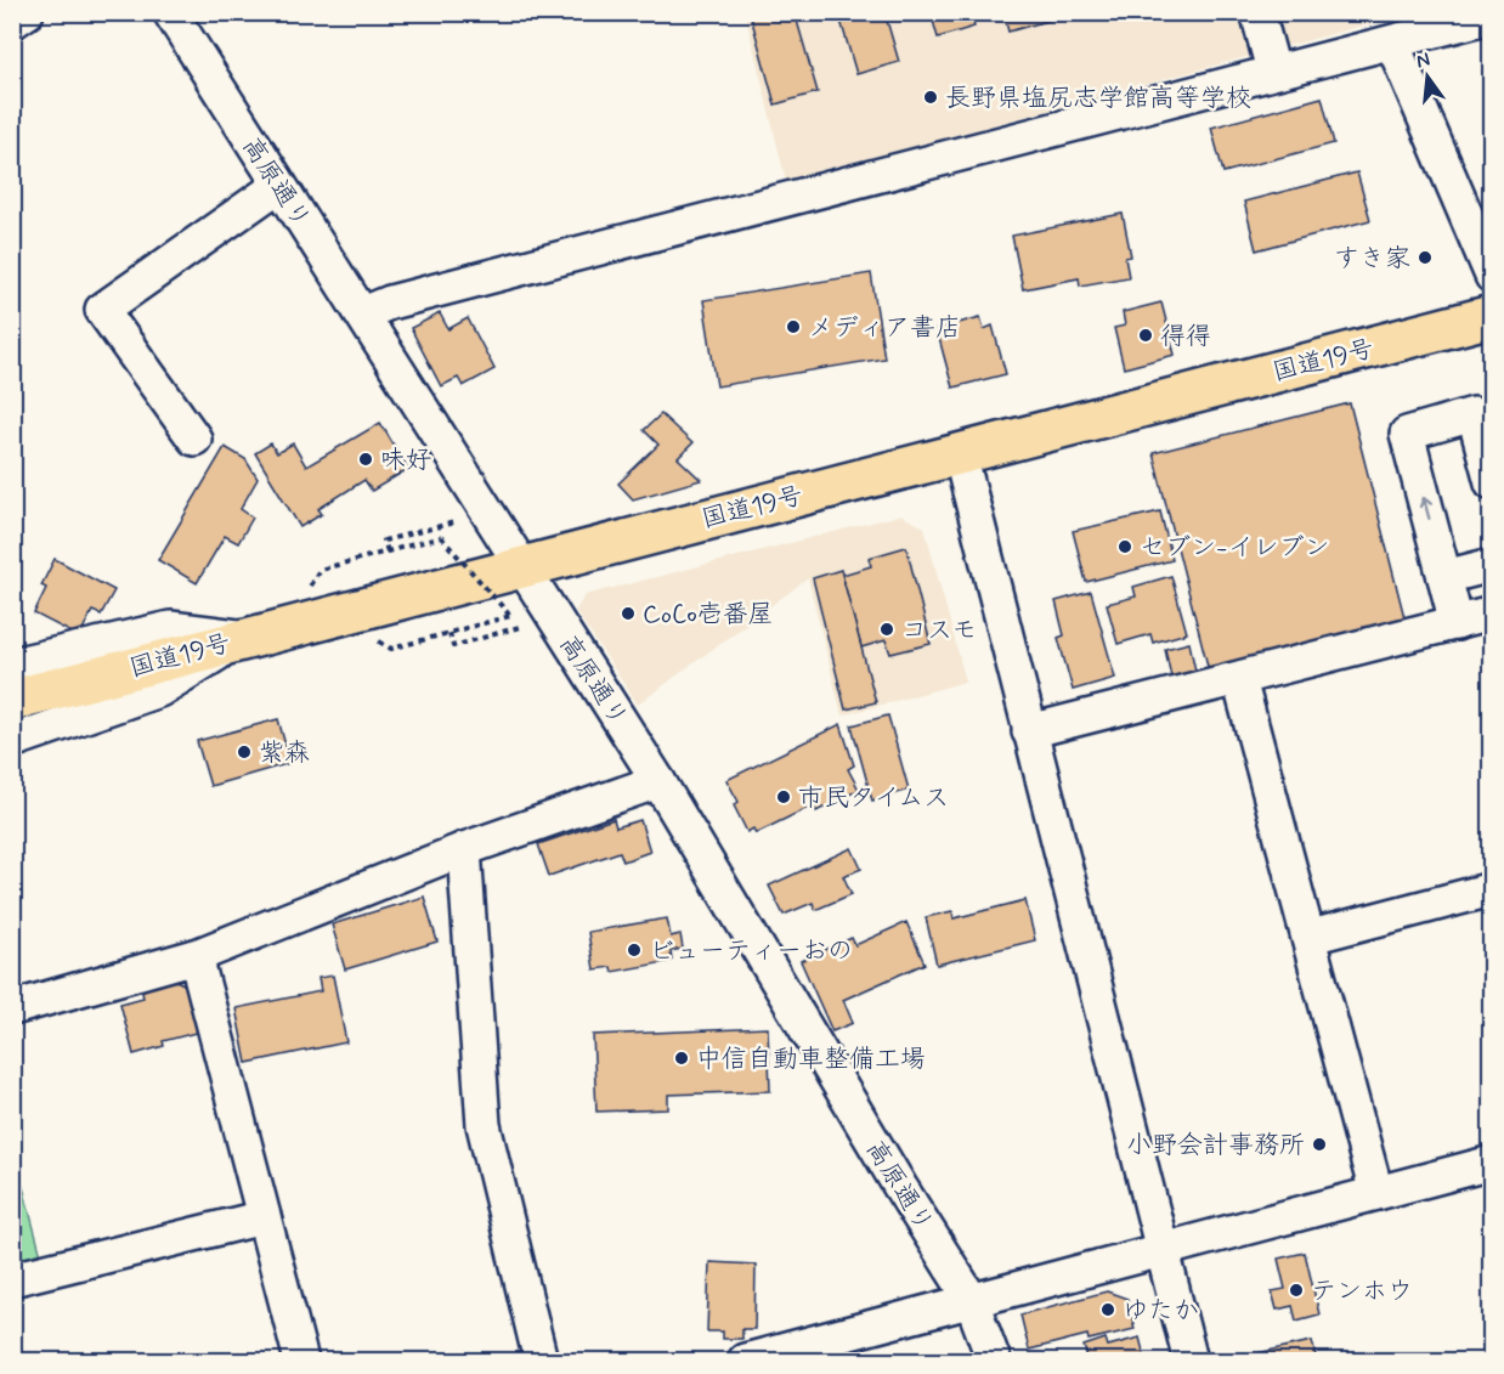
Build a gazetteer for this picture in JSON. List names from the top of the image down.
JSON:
{
  "streets": {
    "highway": ["国道19号"],
    "street": ["高原通り"]
  },
  "crossings": [
    ["高原通り", "国道19号"]
  ],
  "places": [
    "長野県塩尻志学館高等学校",
    "すき家",
    "メディア書店",
    "得得",
    "味好",
    "セブン-イレブン",
    "CoCo壱番屋",
    "コスモ",
    "紫森",
    "市民タイムス",
    "ビューティーおの",
    "中信自動車整備工場",
    "小野会計事務所",
    "テンホウ",
    "ゆたか"
  ],
  "north": "top"
}
